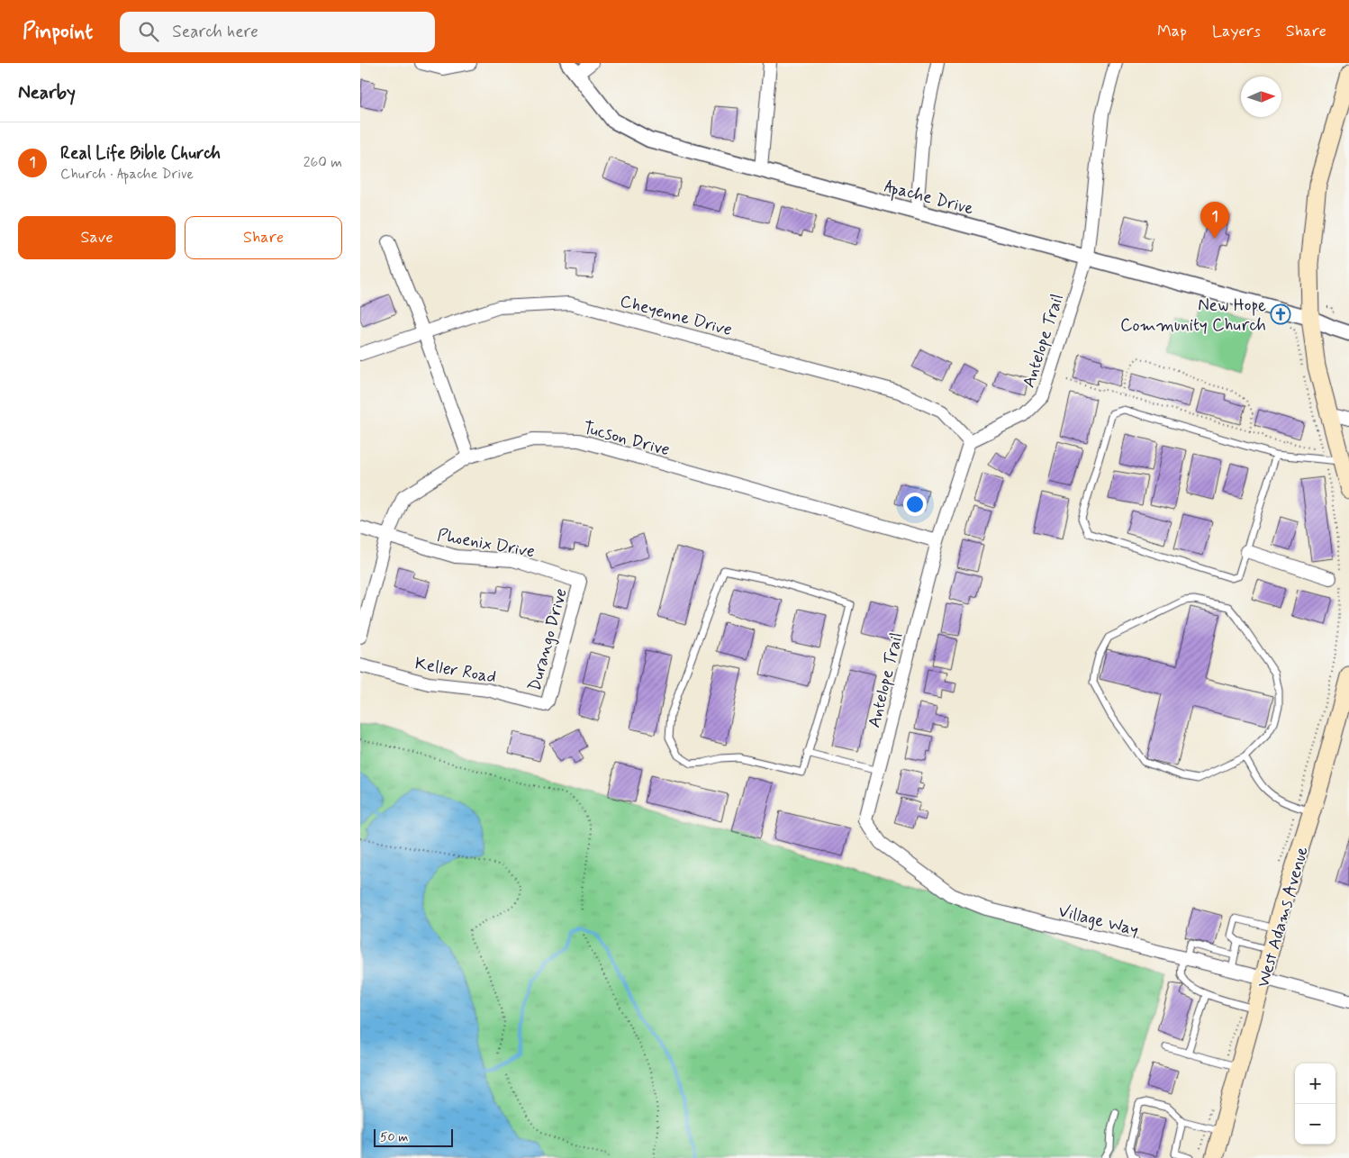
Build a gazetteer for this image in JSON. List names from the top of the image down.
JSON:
{
  "streets": {
    "main road": ["West Adams Avenue"],
    "street": [
      "Apache Drive",
      "Cheyenne Drive",
      "Antelope Trail",
      "Tucson Drive",
      "Phoenix Drive",
      "Durango Drive",
      "Keller Road",
      "Village Way"
    ]
  },
  "crossings": [
    ["Apache Drive", "Antelope Trail"],
    ["Cheyenne Drive", "Antelope Trail"],
    ["Antelope Trail", "Tucson Drive"],
    ["Antelope Trail", "Village Way"],
    ["Tucson Drive", "Phoenix Drive"],
    ["Phoenix Drive", "Durango Drive"],
    ["Durango Drive", "Keller Road"],
    ["West Adams Avenue", "Village Way"]
  ],
  "places": {
    "church": ["New Hope Community Church"]
  },
  "scale_bar": "50 m",
  "north": "right",
  "page": {
    "header": "Pinpoint",
    "search": "Search here",
    "nav": ["Map", "Layers", "Share"],
    "heading": "Nearby",
    "list": [
      {
        "mark": "1",
        "name": "Real Life Bible Church",
        "note": "Church · Apache Drive",
        "value": "260 m"
      }
    ],
    "pins": "1",
    "buttons": ["Save", "Share"],
    "map_buttons": ["+", "−"],
    "scale": "50 m"
  }
}
